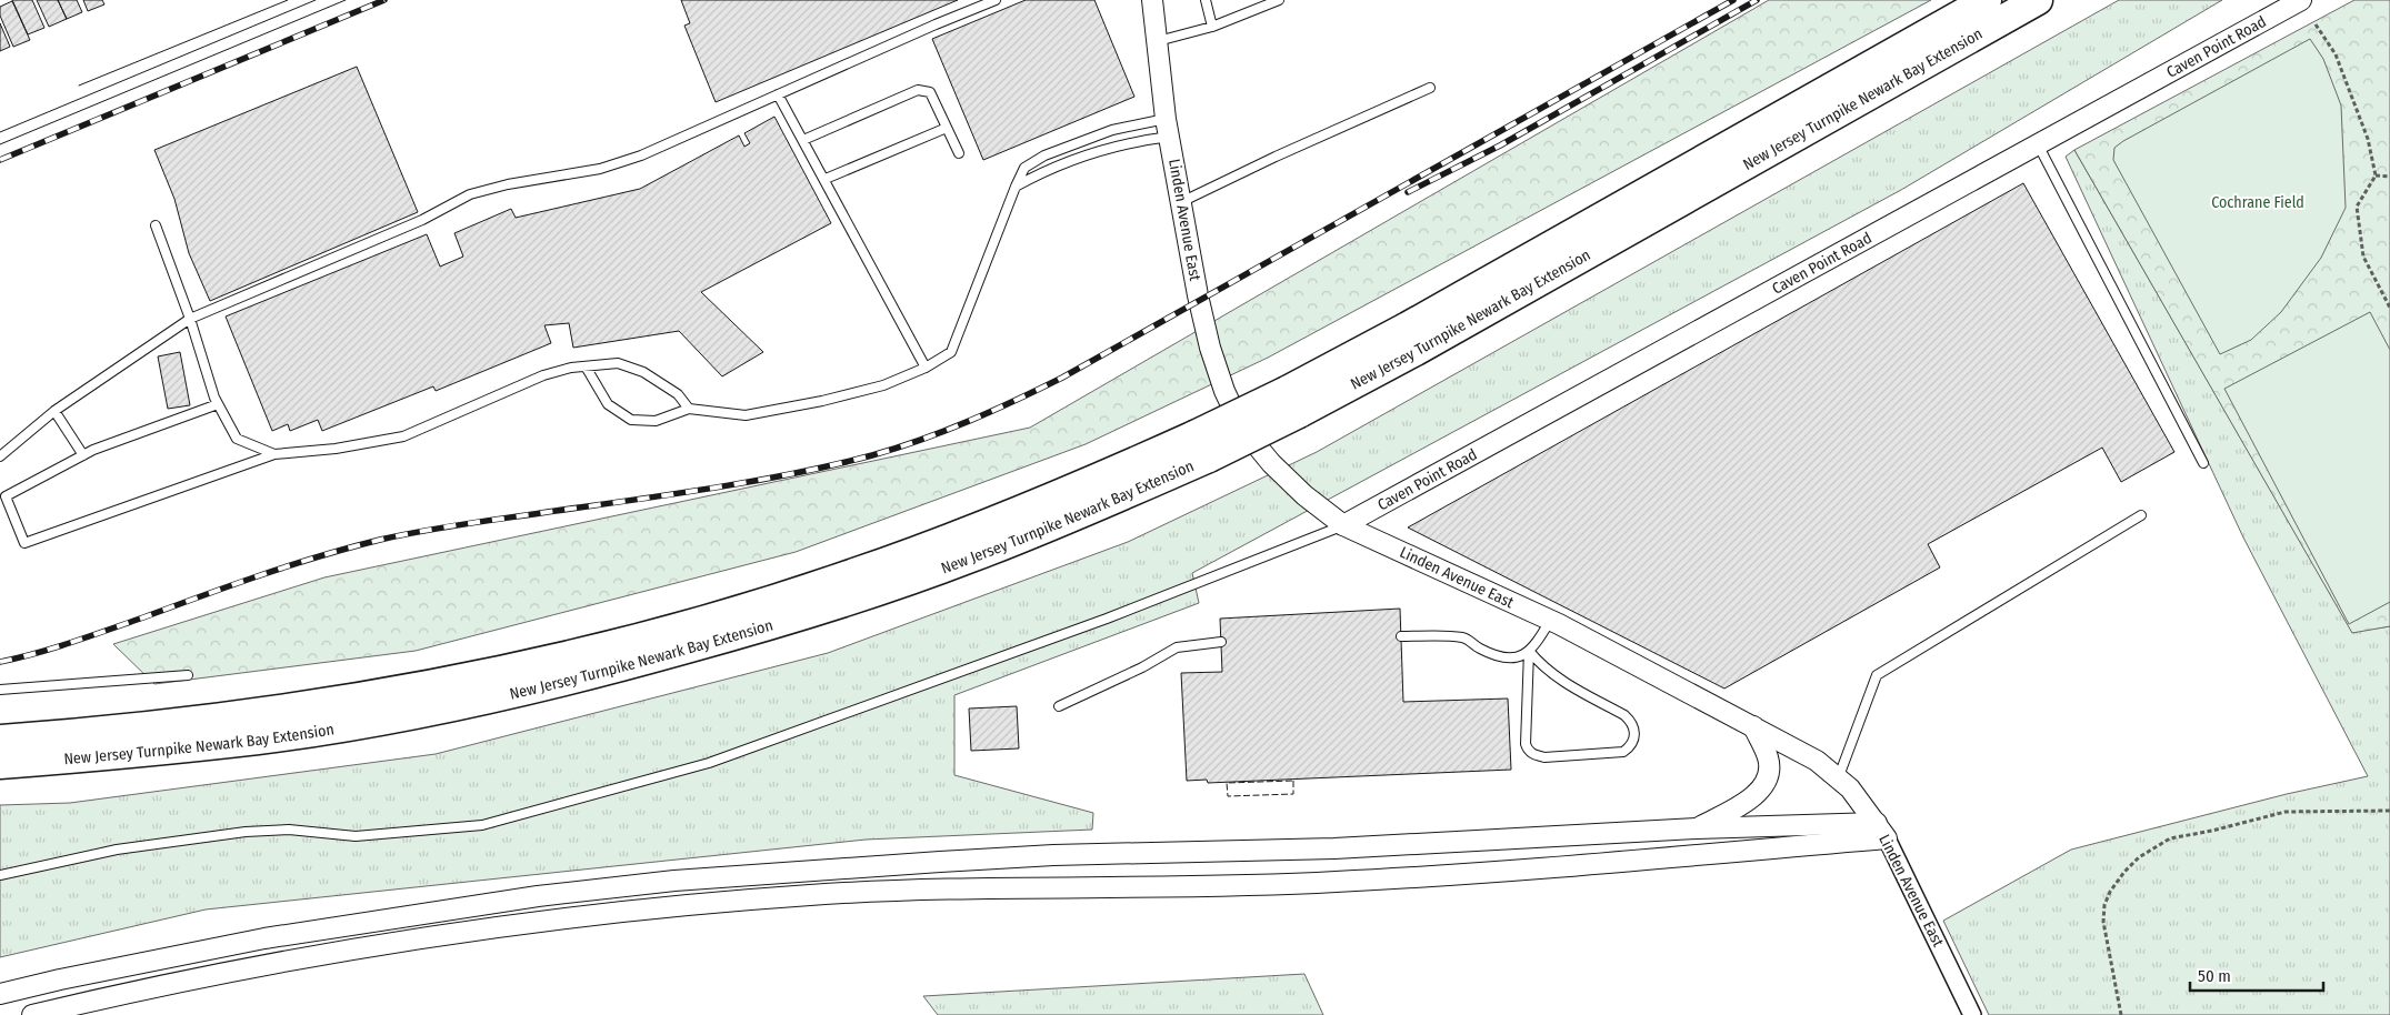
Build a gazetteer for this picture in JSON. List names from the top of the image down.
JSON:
{
  "streets": {
    "highway": ["New Jersey Turnpike Newark Bay Extension"],
    "street": ["Caven Point Road", "Linden Avenue East"]
  },
  "crossings": [
    ["Caven Point Road", "Linden Avenue East"]
  ],
  "parks": ["Cochrane Field"],
  "scale_bar": "50 m"
}
